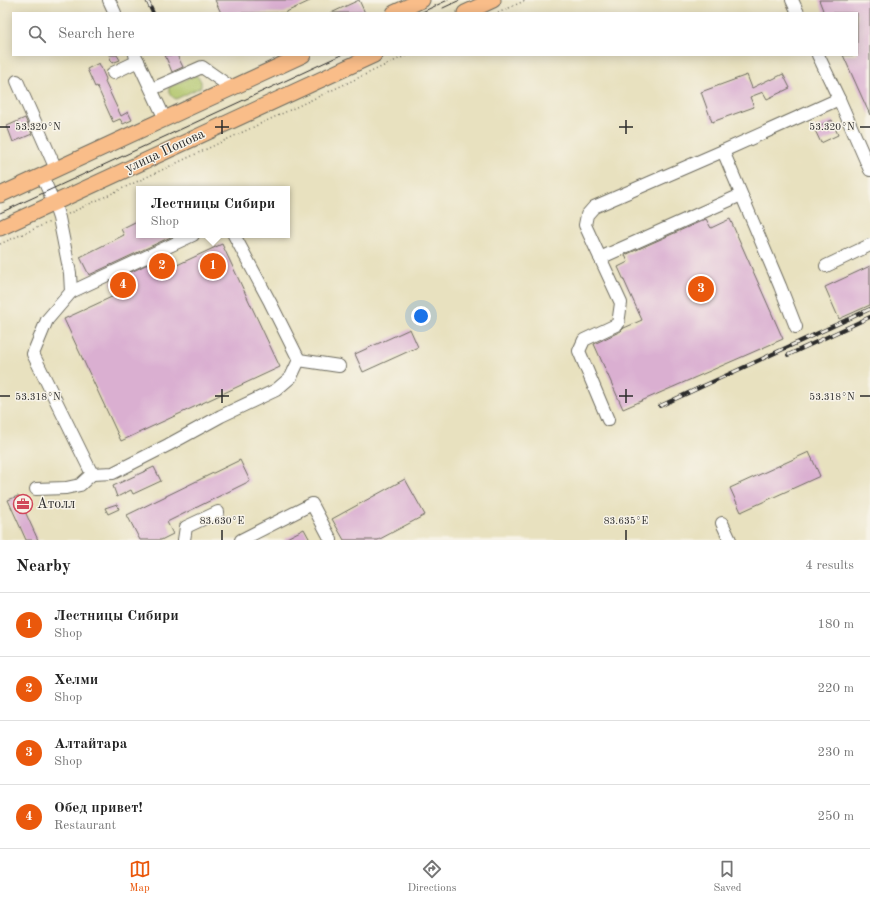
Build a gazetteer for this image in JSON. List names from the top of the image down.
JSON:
{
  "streets": {
    "main road": ["улица Попова"]
  },
  "places": {
    "office": ["Атолл"]
  },
  "page": {
    "search": "Search here",
    "popup": ["Лестницы Сибири", "Shop"],
    "pins": [
      "1",
      "2",
      "4",
      "3"
    ],
    "heading": ["Nearby", "4 results"],
    "list": [
      {
        "mark": "1",
        "name": "Лестницы Сибири",
        "note": "Shop",
        "value": "180 m"
      },
      {
        "mark": "2",
        "name": "Хелми",
        "note": "Shop",
        "value": "220 m"
      },
      {
        "mark": "3",
        "name": "Алтайтара",
        "note": "Shop",
        "value": "230 m"
      },
      {
        "mark": "4",
        "name": "Обед привет!",
        "note": "Restaurant",
        "value": "250 m"
      }
    ],
    "nav": ["Map", "Directions", "Saved"]
  },
  "coordinates": [
    "53.320°N",
    "53.318°N",
    "83.630°E",
    "83.635°E"
  ]
}
